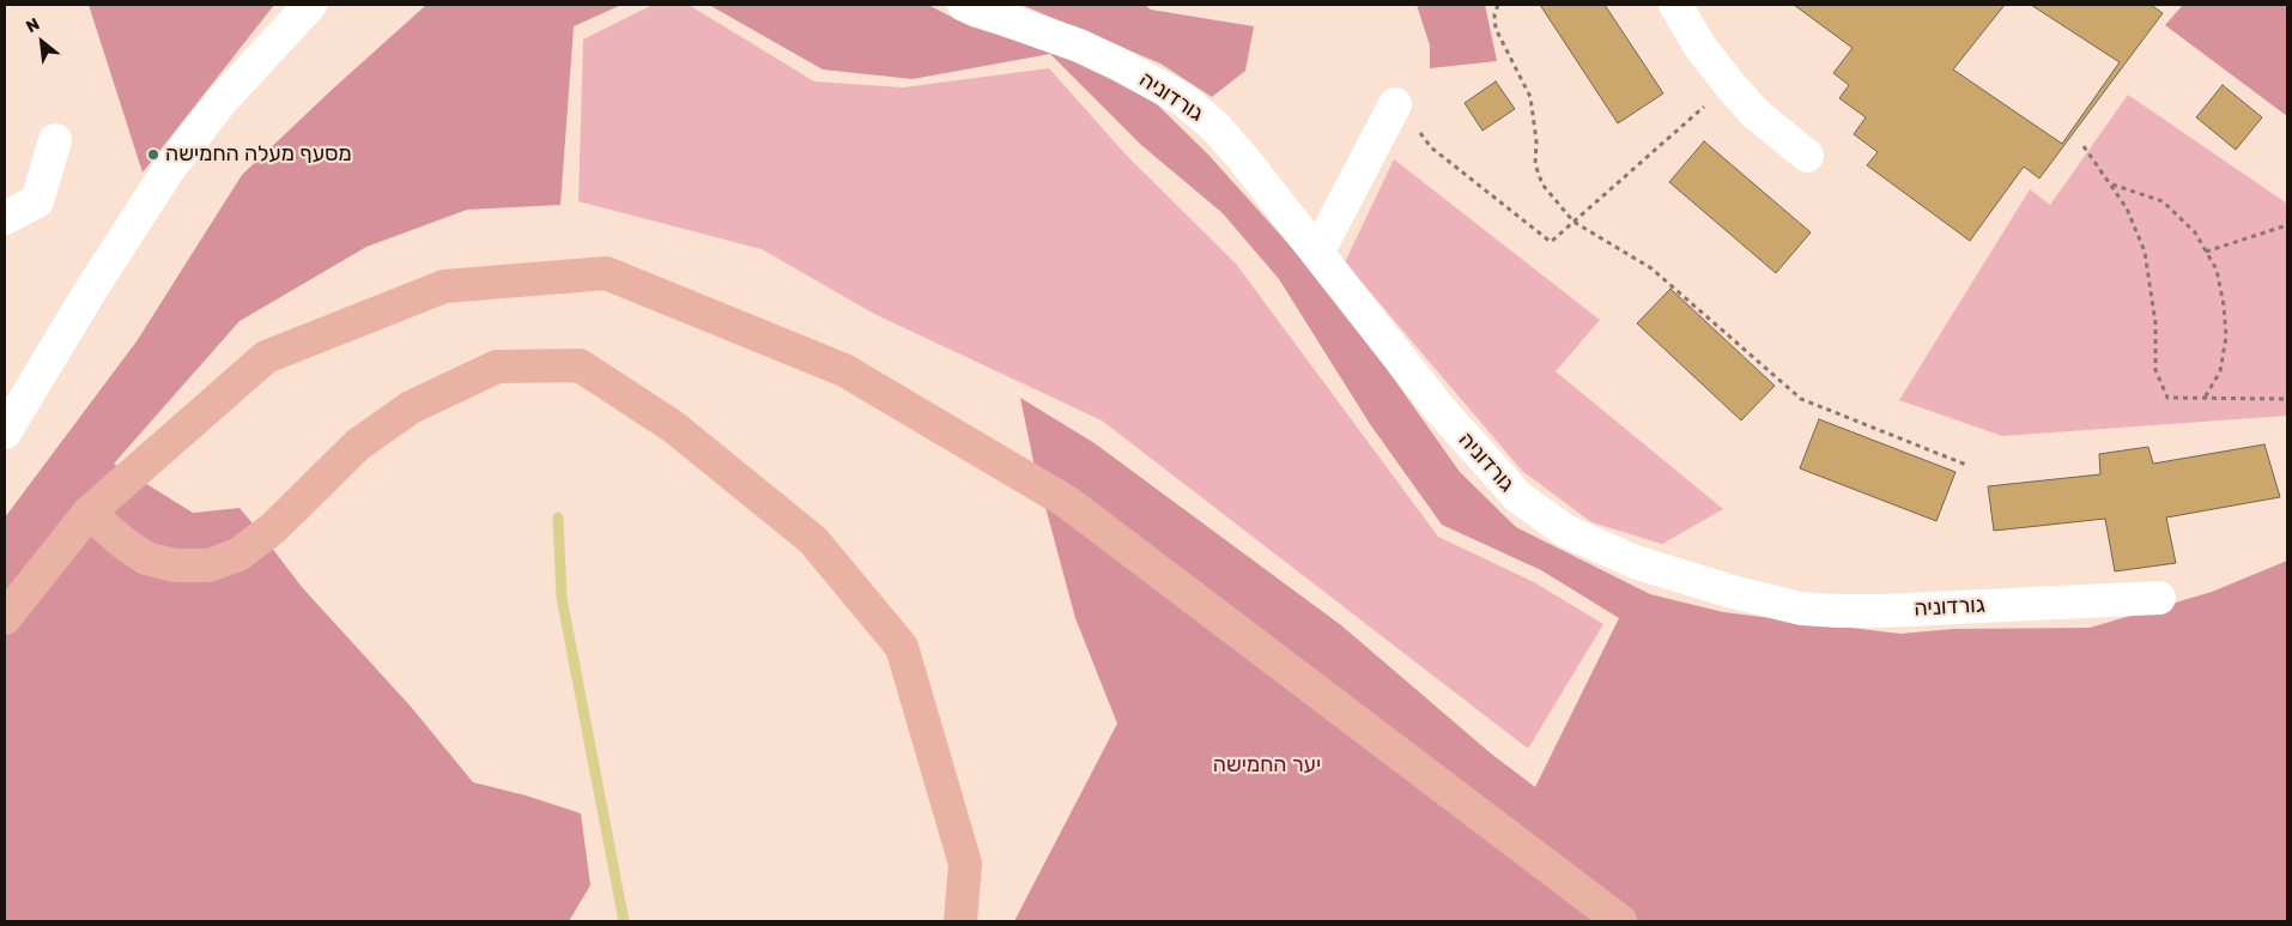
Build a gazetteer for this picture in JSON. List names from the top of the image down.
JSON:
{
  "streets": {
    "street": ["גורדוניה"]
  },
  "parks": ["יער החמישה"],
  "places": ["מסעף מעלה החמישה"],
  "north": "top left"
}
